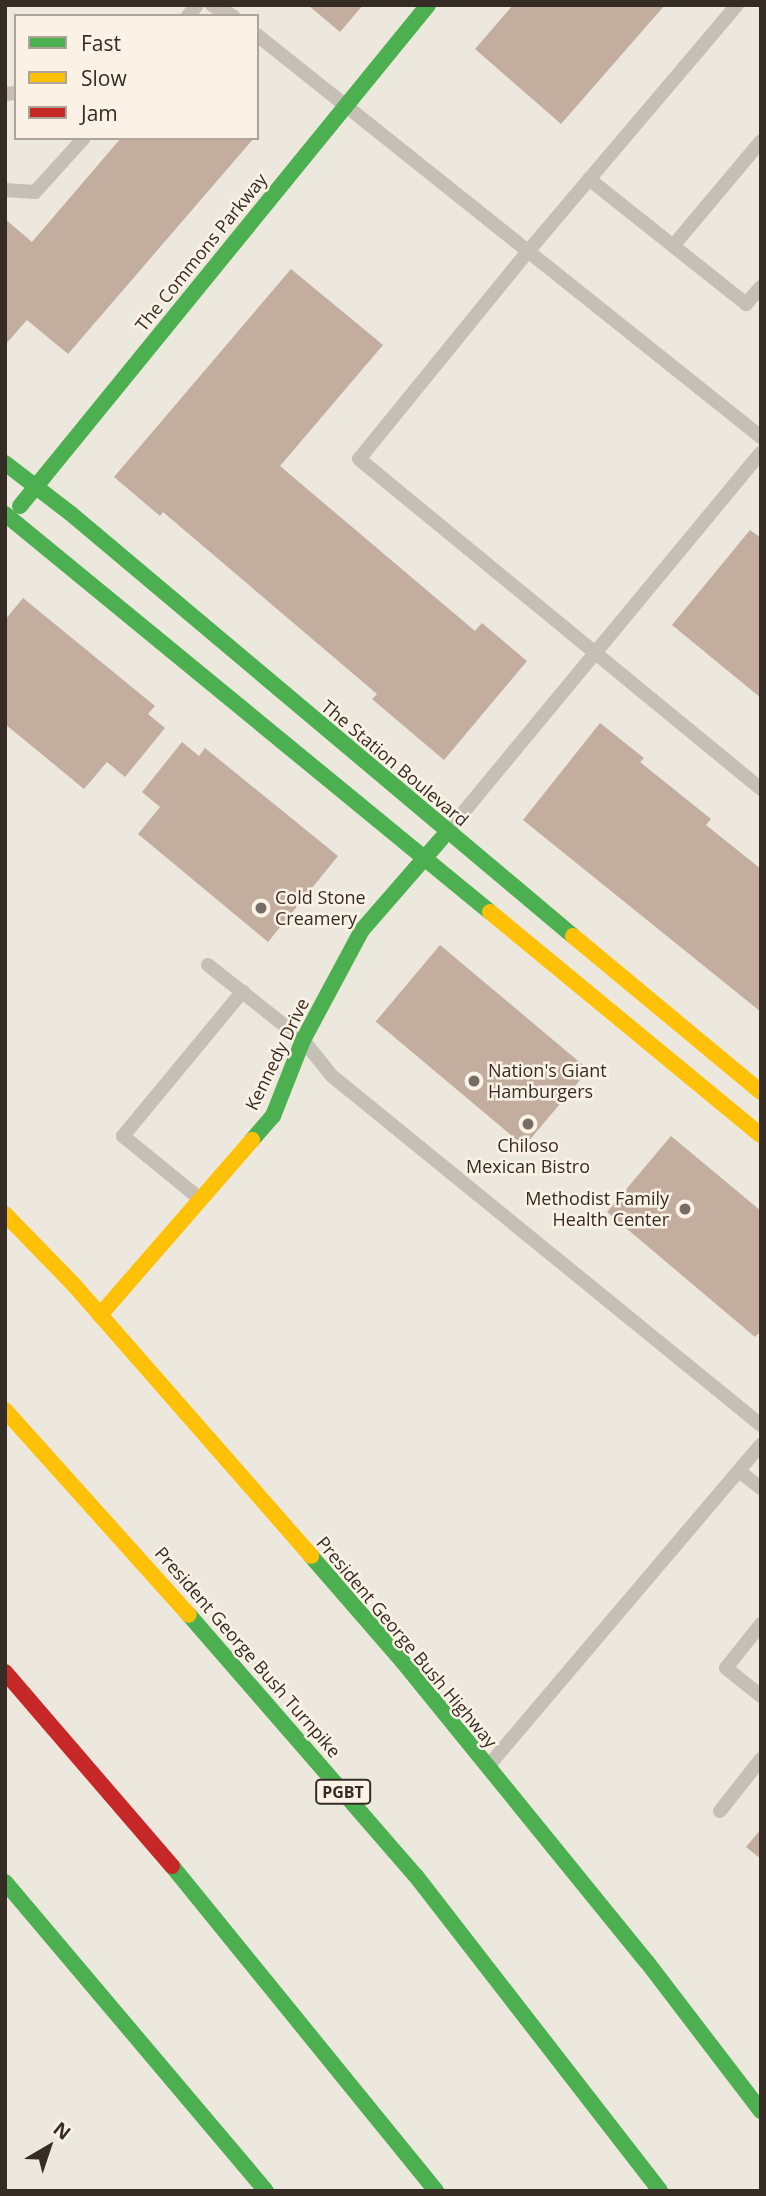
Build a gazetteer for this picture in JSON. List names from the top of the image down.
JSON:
{
  "streets": {
    "main road": [
      "The Commons Parkway",
      "The Station Boulevard",
      "Kennedy Drive",
      "President George Bush Highway",
      "President George Bush Turnpike",
      "PGBT"
    ]
  },
  "crossings": [
    ["The Commons Parkway", "The Station Boulevard"],
    ["The Station Boulevard", "Kennedy Drive"],
    ["Kennedy Drive", "President George Bush Highway"]
  ],
  "places": [
    "Cold Stone Creamery",
    "Nation's Giant Hamburgers",
    "Chiloso Mexican Bistro",
    "Methodist Family Health Center"
  ],
  "legend": ["Fast", "Slow", "Jam"],
  "north": "top right"
}
